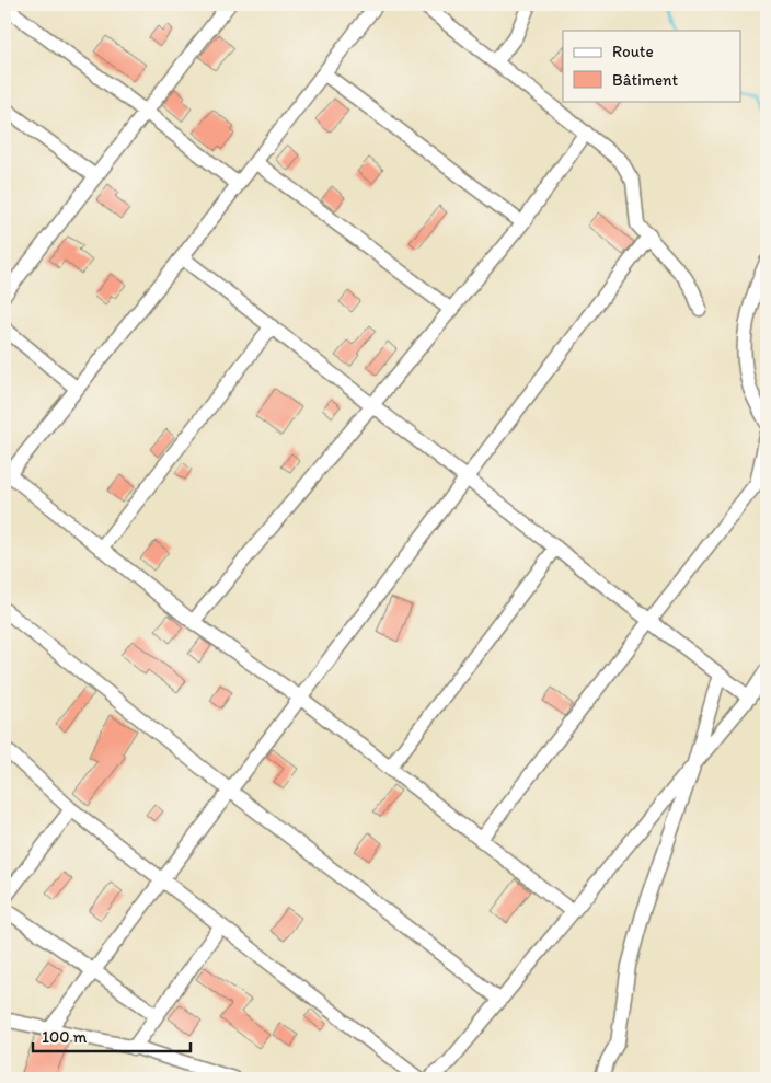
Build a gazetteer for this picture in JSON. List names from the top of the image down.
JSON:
{
  "legend": ["Route", "Bâtiment"],
  "scale_bar": "100 m"
}
